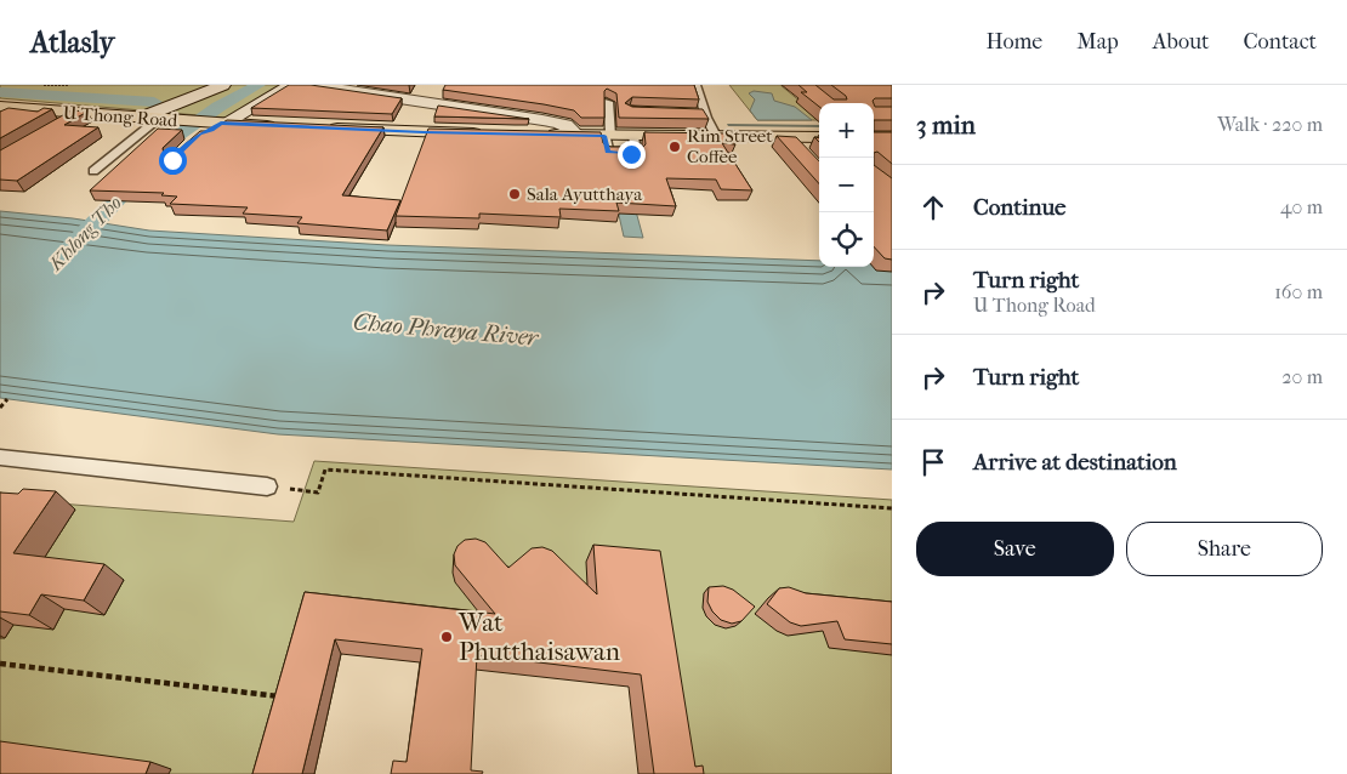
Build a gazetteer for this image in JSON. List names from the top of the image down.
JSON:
{
  "streets": {
    "main road": ["U Thong Road"]
  },
  "water": ["Khlong Tho", "Chao Phraya River"],
  "places": ["Rim Street Coffee", "Sala Ayutthaya", "Wat Phutthaisawan"],
  "page": {
    "header": "Atlasly",
    "nav": [
      "Home",
      "Map",
      "About",
      "Contact"
    ],
    "heading": ["3 min", "Walk · 220 m"],
    "map_buttons": ["+", "−"],
    "list": [
      ["Continue", "40 m"],
      ["Turn right", "U Thong Road", "160 m"],
      ["Turn right", "20 m"],
      "Arrive at destination"
    ],
    "buttons": ["Save", "Share"]
  }
}
